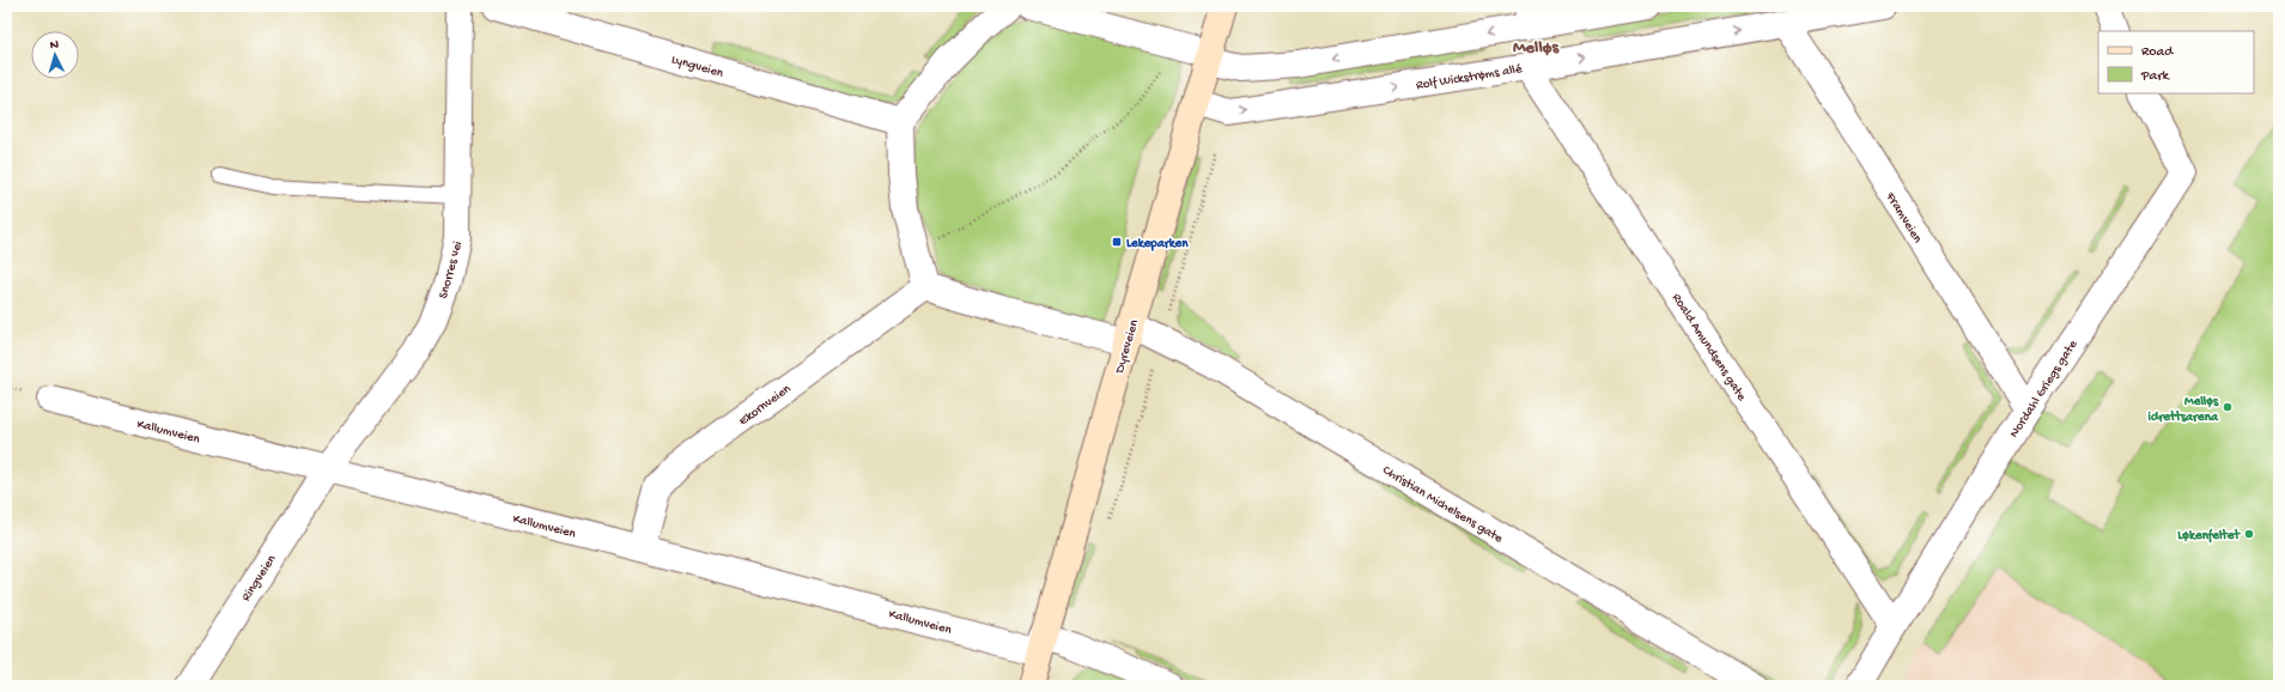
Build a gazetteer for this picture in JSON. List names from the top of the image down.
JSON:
{
  "streets": {
    "main road": ["Dyreveien"],
    "street": [
      "Lyngveien",
      "Rolf Wickstrøms allé",
      "Framveien",
      "Snorres vei",
      "Roald Amundsens gate",
      "Nordahl Griegs gate",
      "Ekornveien",
      "Kallumveien",
      "Christian Michelsens gate",
      "Ringveien"
    ]
  },
  "crossings": [
    ["Rolf Wickstrøms allé", "Framveien"],
    ["Rolf Wickstrøms allé", "Dyreveien"],
    ["Rolf Wickstrøms allé", "Roald Amundsens gate"],
    ["Framveien", "Nordahl Griegs gate"],
    ["Snorres vei", "Kallumveien"],
    ["Snorres vei", "Ringveien"],
    ["Dyreveien", "Kallumveien"],
    ["Dyreveien", "Christian Michelsens gate"],
    ["Roald Amundsens gate", "Nordahl Griegs gate"],
    ["Ekornveien", "Kallumveien"],
    ["Ekornveien", "Christian Michelsens gate"],
    ["Kallumveien", "Ringveien"]
  ],
  "districts": ["Melløs"],
  "places": {
    "transit": ["Lekeparken"],
    "other": ["Melløs idrettsarena", "Løkenfeltet"]
  },
  "legend": ["Road", "Park"],
  "north": "top"
}
